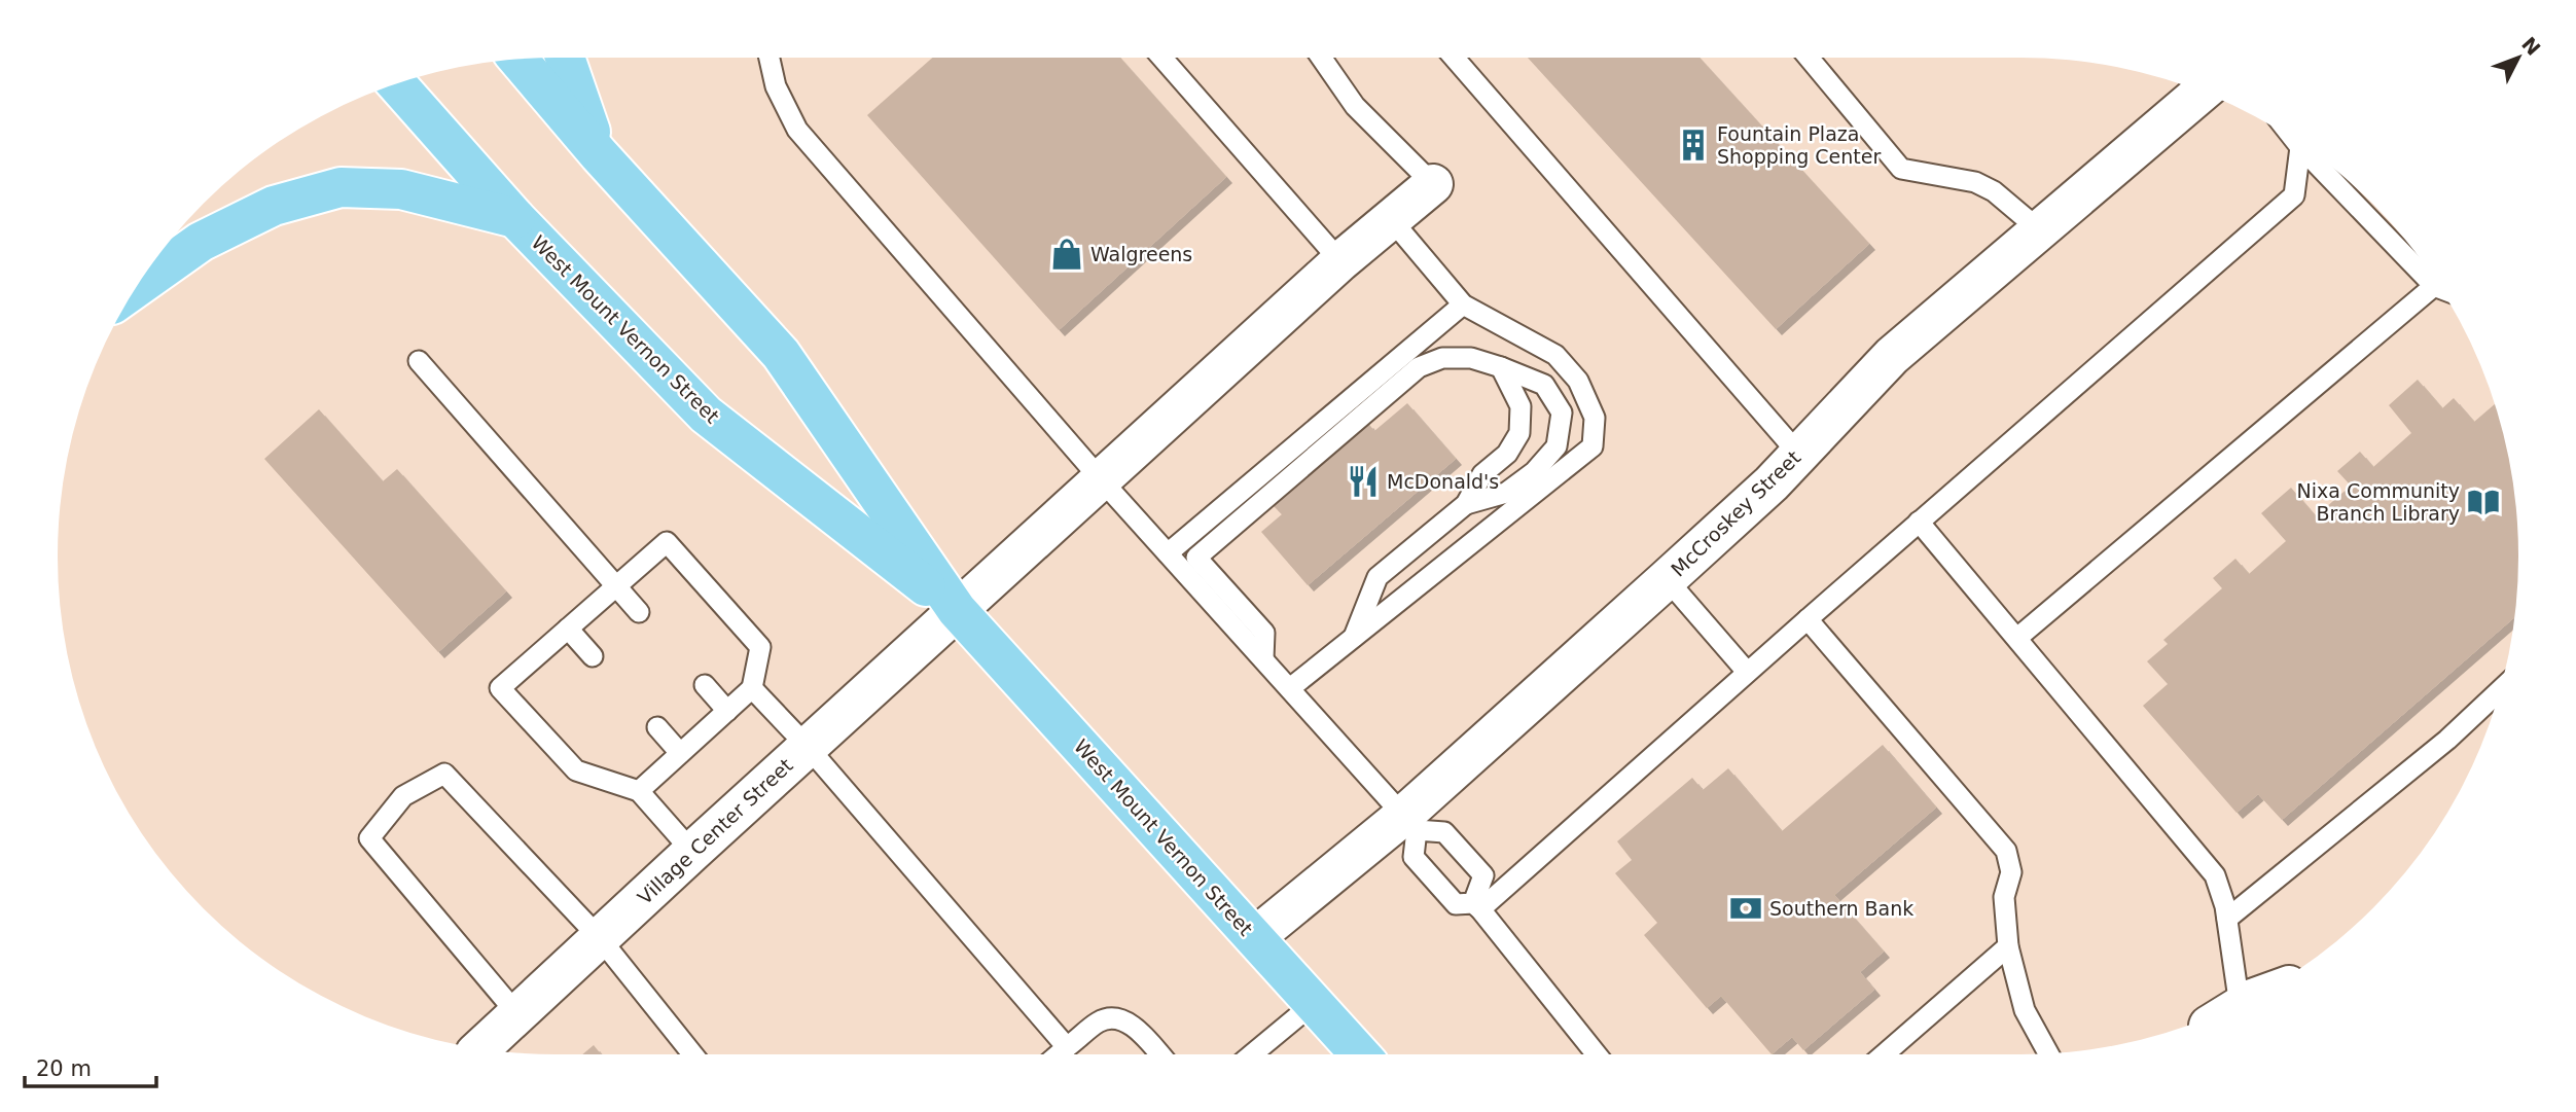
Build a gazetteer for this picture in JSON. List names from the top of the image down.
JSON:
{
  "streets": {
    "main road": ["West Mount Vernon Street"],
    "street": ["McCroskey Street", "Village Center Street"]
  },
  "crossings": [
    ["West Mount Vernon Street", "McCroskey Street"],
    ["West Mount Vernon Street", "Village Center Street"]
  ],
  "places": {
    "building": ["Fountain Plaza Shopping Center"],
    "shop": ["Walgreens"],
    "restaurant": ["McDonald's"],
    "library": ["Nixa Community Branch Library"],
    "bank": ["Southern Bank"]
  },
  "scale_bar": "20 m",
  "north": "top right"
}
